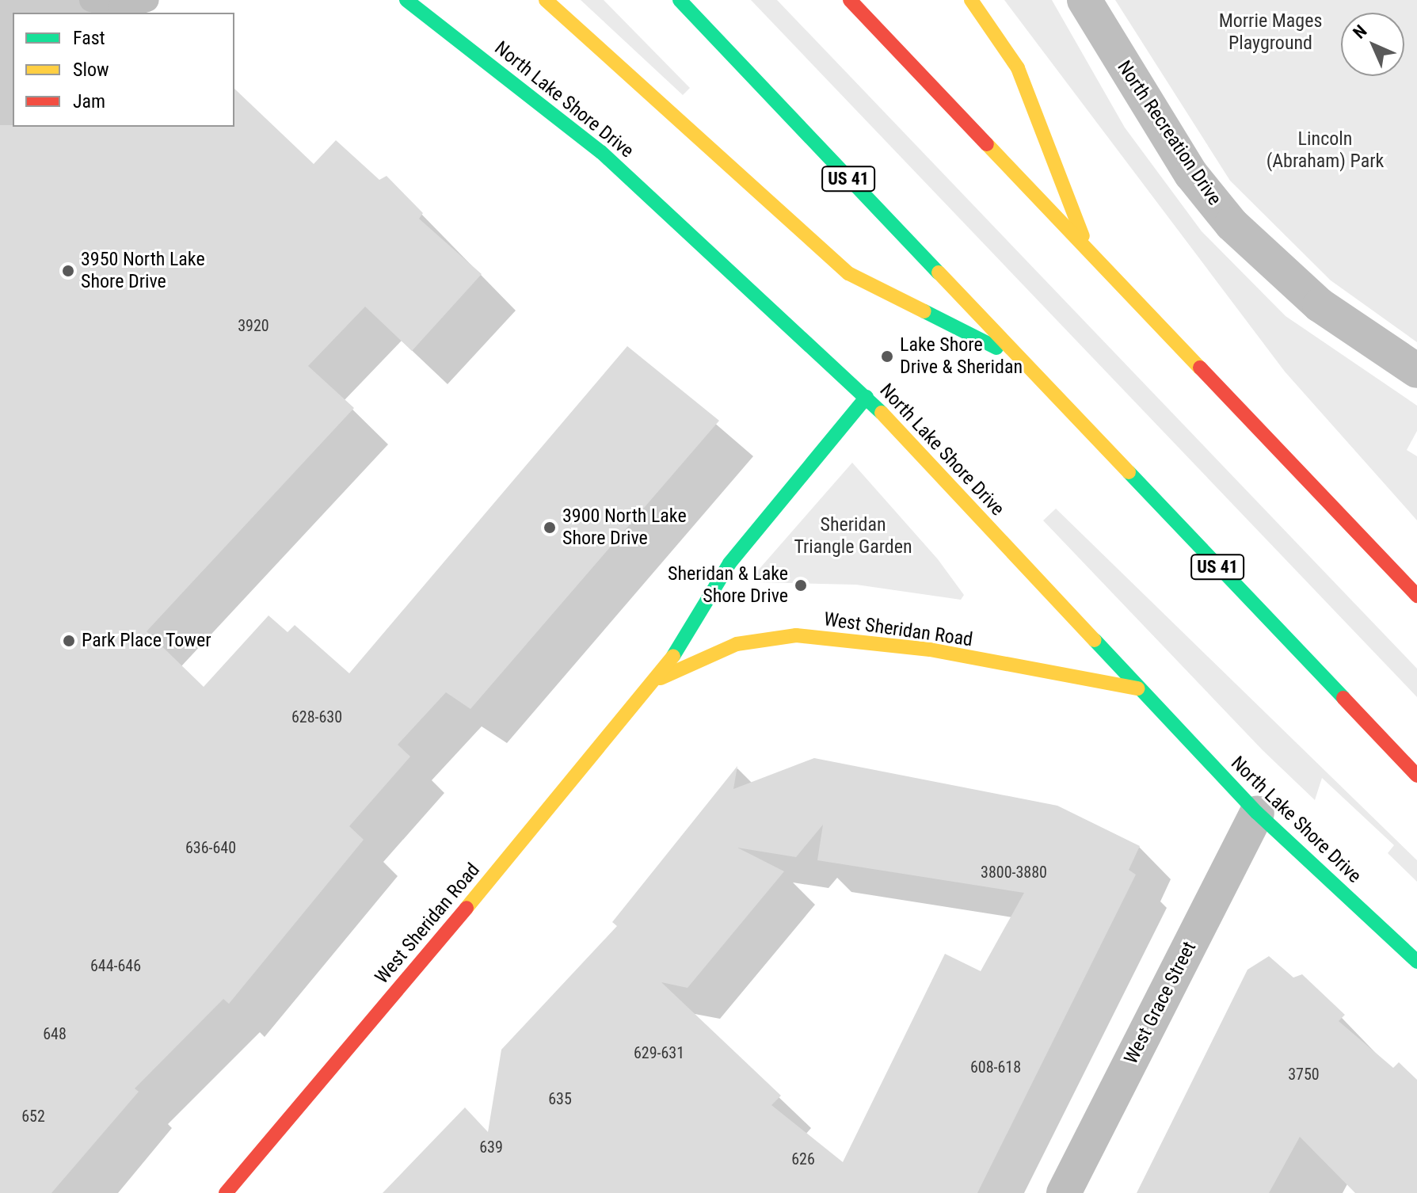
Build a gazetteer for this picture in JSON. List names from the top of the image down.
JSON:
{
  "streets": {
    "main road": ["North Lake Shore Drive", "US 41", "West Sheridan Road"],
    "street": ["North Recreation Drive", "West Grace Street"]
  },
  "crossings": [
    ["North Lake Shore Drive", "West Sheridan Road"],
    ["North Lake Shore Drive", "West Grace Street"]
  ],
  "parks": ["Morrie Mages Playground", "Lincoln (Abraham) Park", "Sheridan Triangle Garden"],
  "places": [
    "3950 North Lake Shore Drive",
    "Lake Shore Drive & Sheridan",
    "3900 North Lake Shore Drive",
    "Sheridan & Lake Shore Drive",
    "Park Place Tower"
  ],
  "house_numbers": [
    "3920",
    "628-630",
    "636-640",
    "3800-3880",
    "644-646",
    "648",
    "629-631",
    "608-618",
    "3750",
    "635",
    "652",
    "639",
    "626"
  ],
  "legend": ["Fast", "Slow", "Jam"],
  "north": "top left"
}
